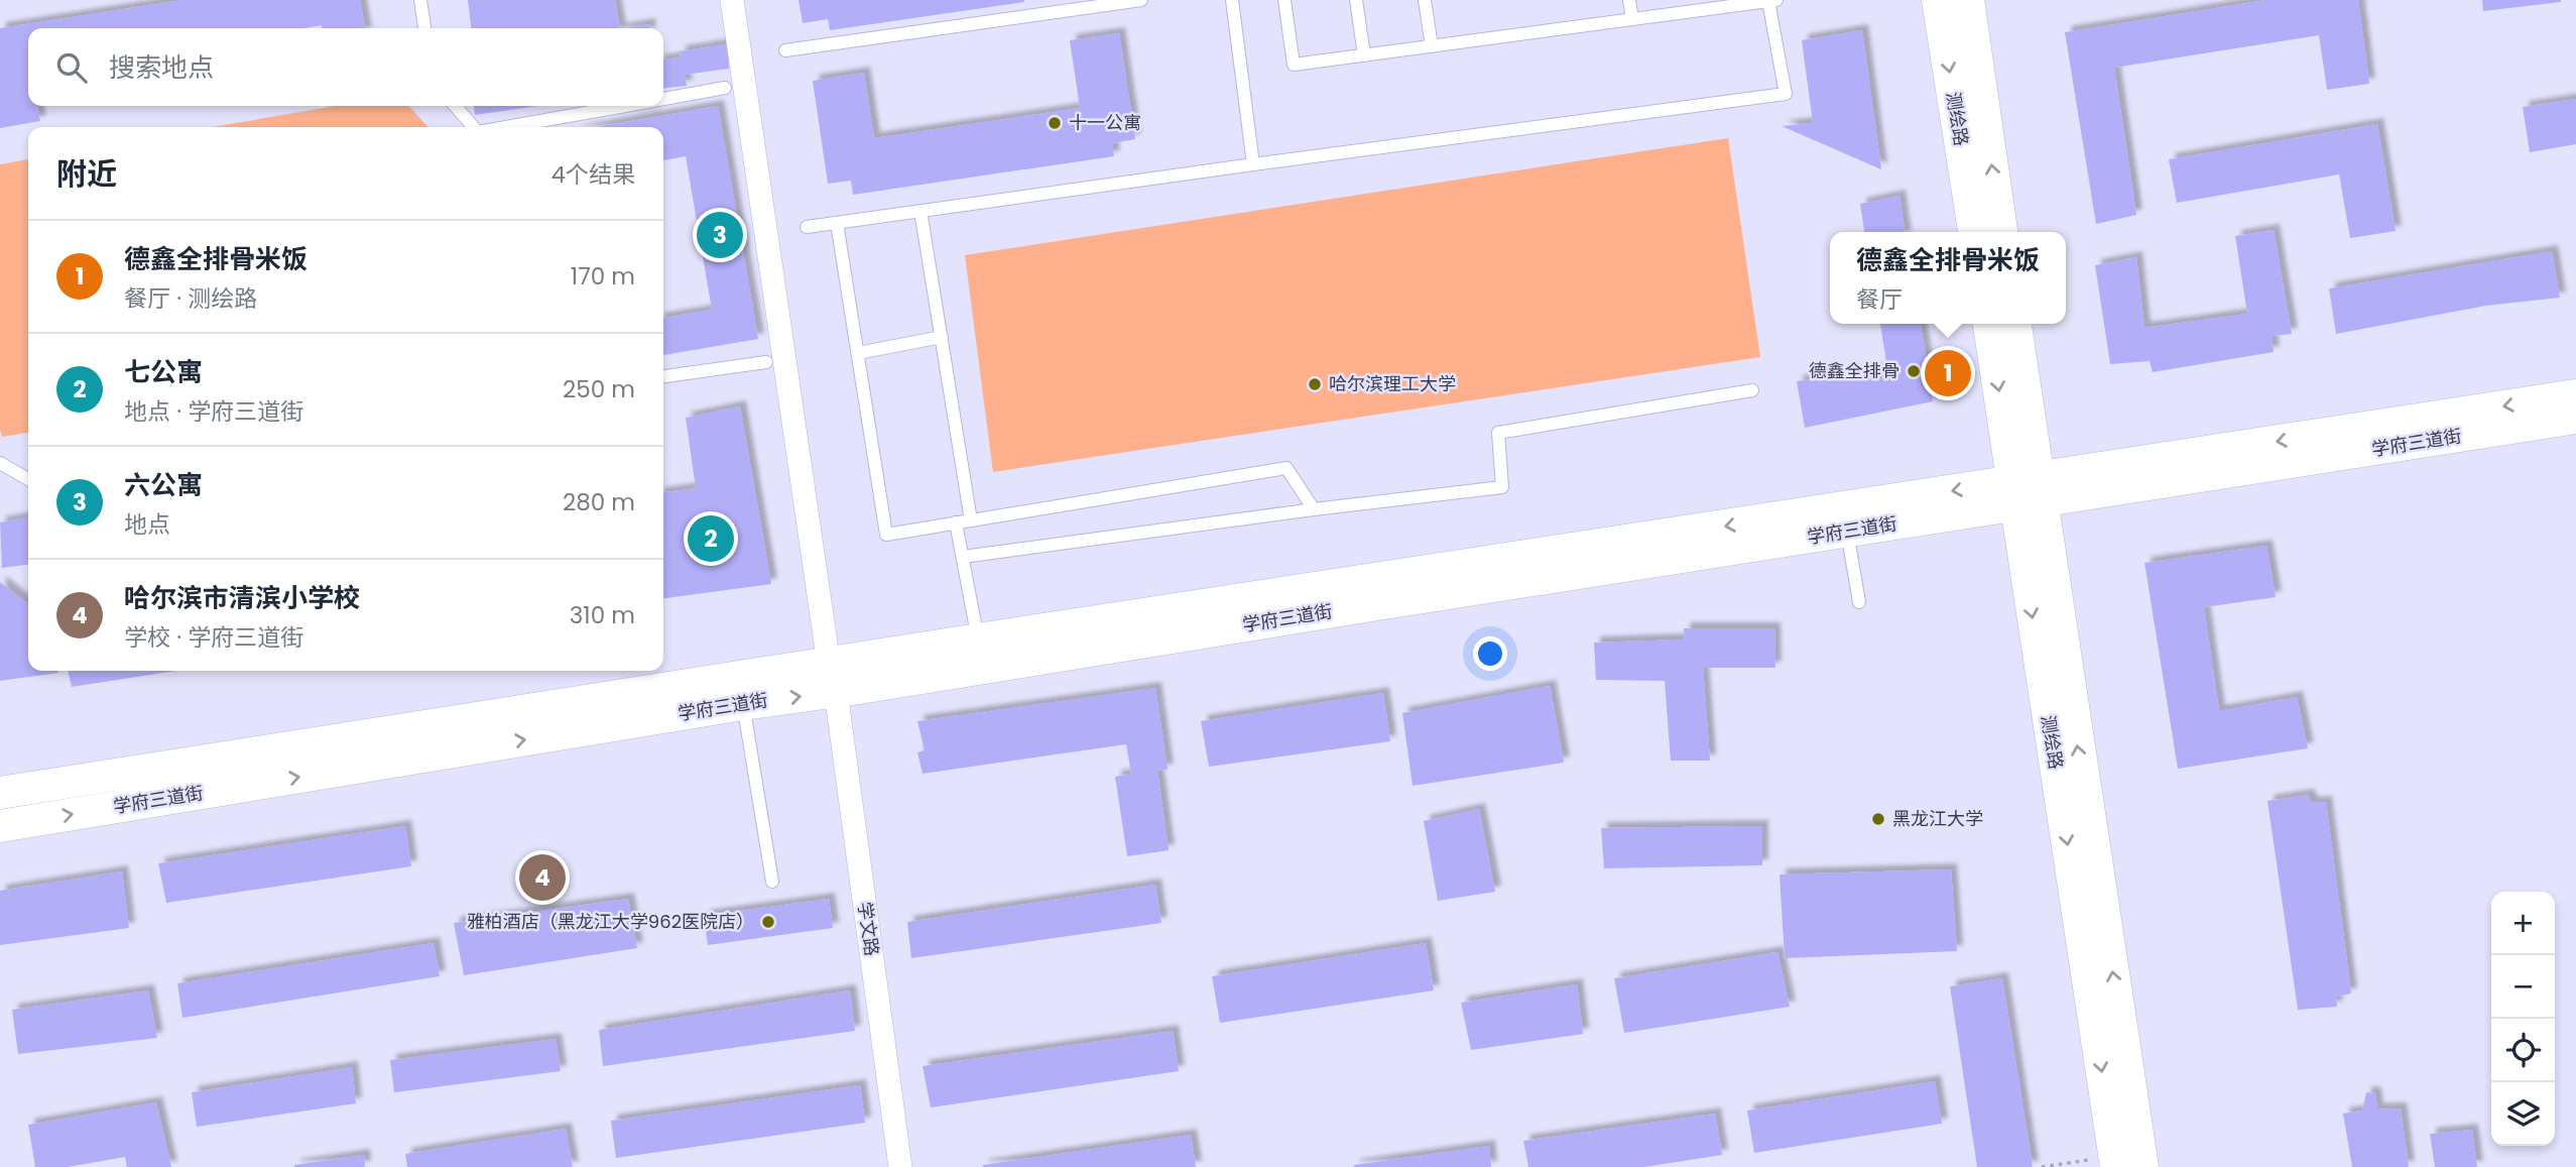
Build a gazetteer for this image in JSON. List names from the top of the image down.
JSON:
{
  "streets": {
    "main road": ["测绘路", "学府三道街"],
    "street": ["学文路"]
  },
  "crossings": [
    ["测绘路", "学府三道街"],
    ["学府三道街", "学文路"]
  ],
  "places": [
    "十一公寓",
    "德鑫全排骨",
    "哈尔滨理工大学",
    "黑龙江大学",
    "雅柏酒店（黑龙江大学962医院店）"
  ],
  "page": {
    "search": "搜索地点",
    "heading": ["附近", "4个结果"],
    "pins": [
      "3",
      "1",
      "2",
      "4"
    ],
    "list": [
      {
        "mark": "1",
        "name": "德鑫全排骨米饭",
        "note": "餐厅 · 测绘路",
        "value": "170 m"
      },
      {
        "mark": "2",
        "name": "七公寓",
        "note": "地点 · 学府三道街",
        "value": "250 m"
      },
      {
        "mark": "3",
        "name": "六公寓",
        "note": "地点",
        "value": "280 m"
      },
      {
        "mark": "4",
        "name": "哈尔滨市清滨小学校",
        "note": "学校 · 学府三道街",
        "value": "310 m"
      }
    ],
    "popup": ["德鑫全排骨米饭", "餐厅"],
    "map_buttons": ["+", "−"]
  }
}
